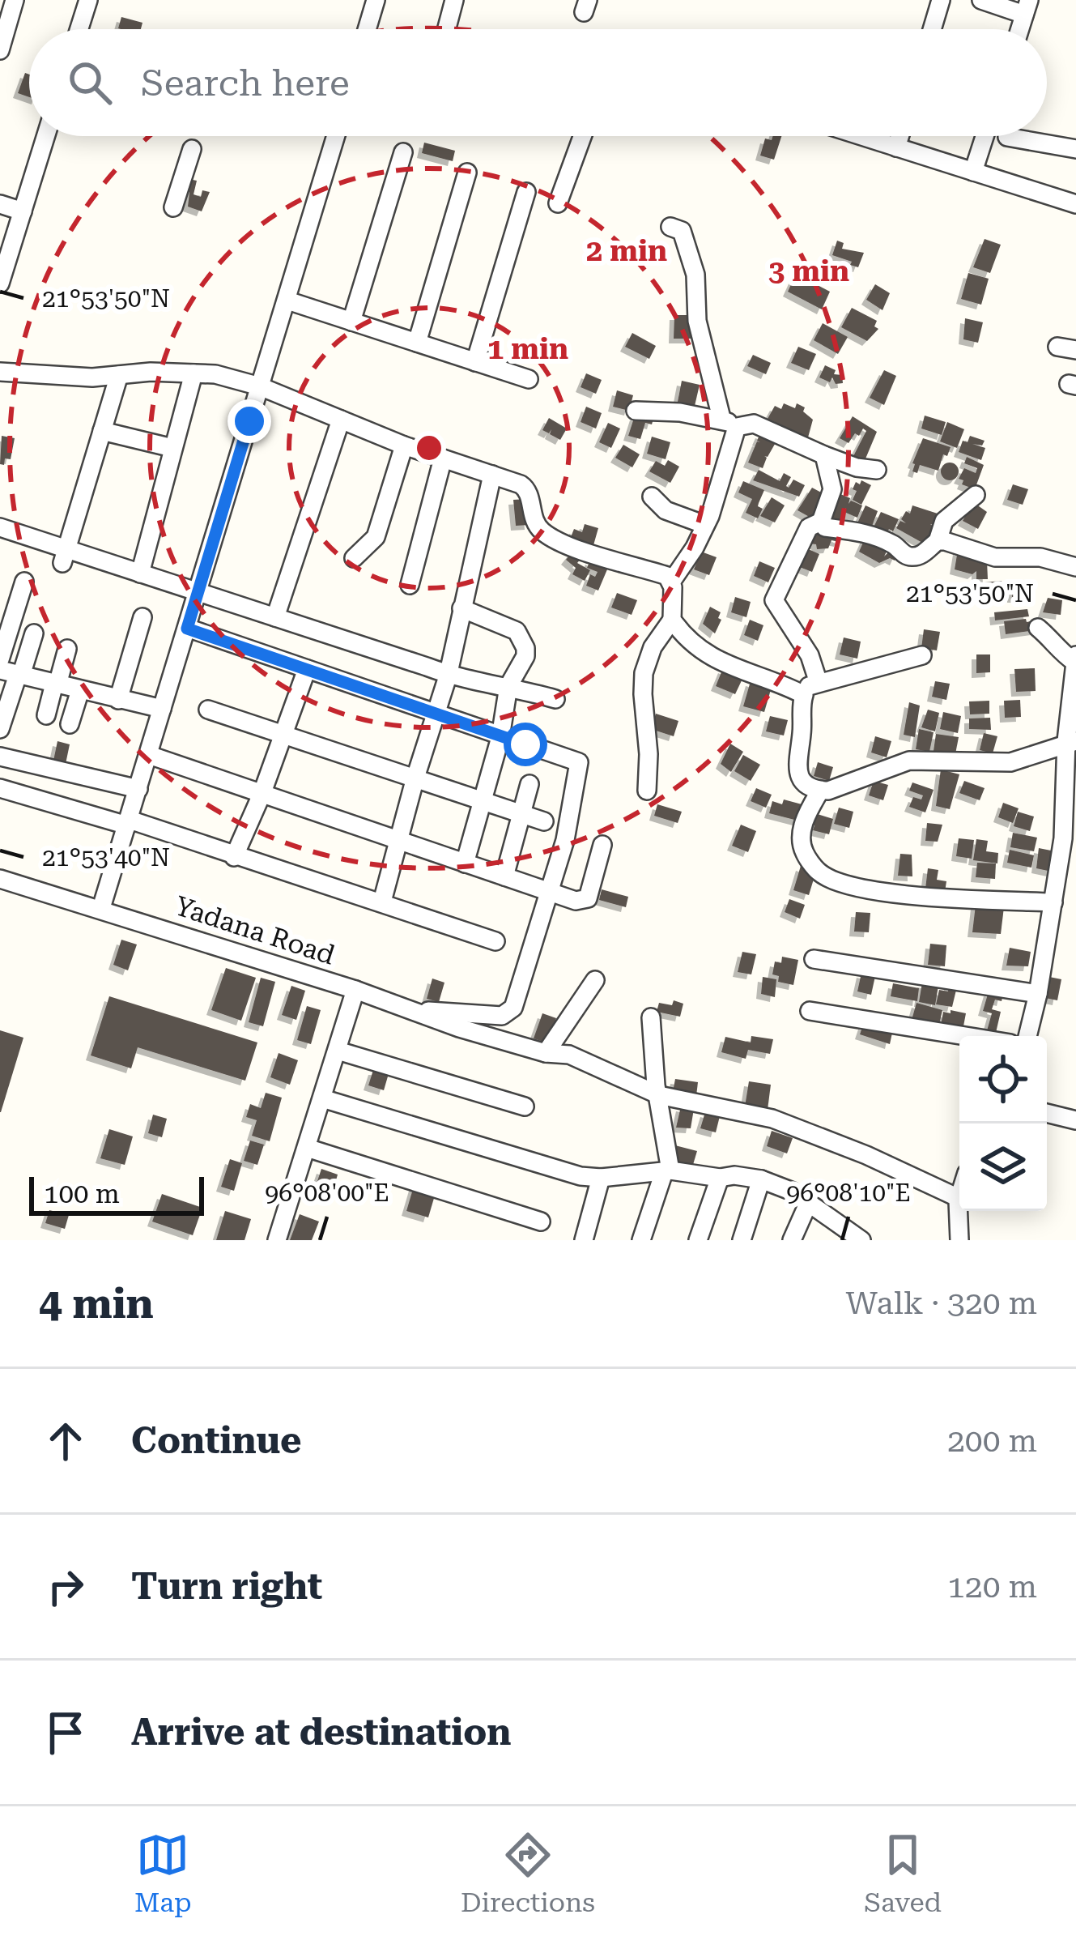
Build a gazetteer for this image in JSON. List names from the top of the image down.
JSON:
{
  "streets": {
    "street": ["Yadana Road"]
  },
  "scale_bar": "100 m",
  "page": {
    "search": "Search here",
    "scale": "100 m",
    "heading": ["4 min", "Walk · 320 m"],
    "list": [
      ["Continue", "200 m"],
      ["Turn right", "120 m"],
      "Arrive at destination"
    ],
    "nav": ["Map", "Directions", "Saved"]
  },
  "coordinates": [
    "21°53'50\"N",
    "21°53'40\"N",
    "96°08'00\"E",
    "96°08'10\"E"
  ],
  "rings": ["2 min", "3 min", "1 min"]
}
